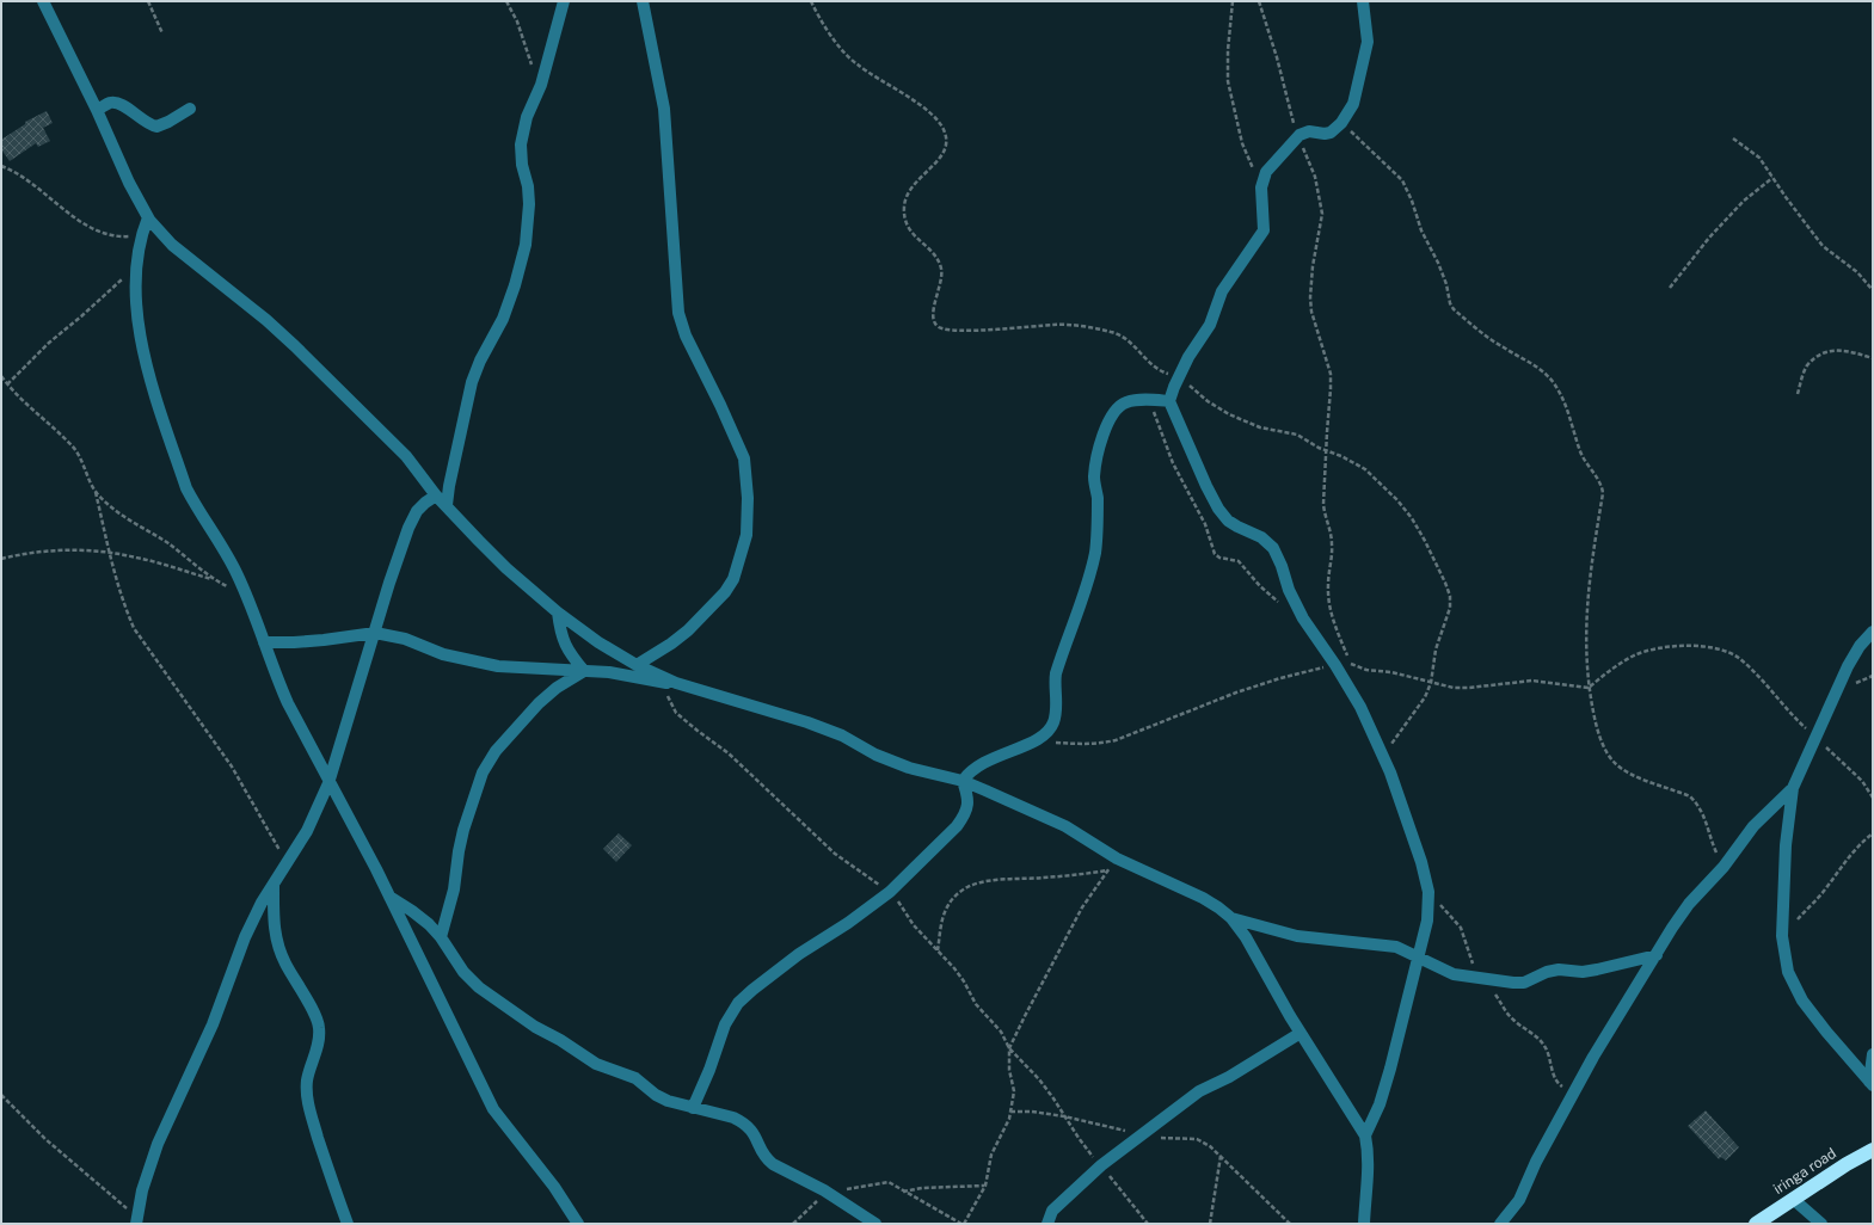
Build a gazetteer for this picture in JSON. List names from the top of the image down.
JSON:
{
  "streets": {
    "highway": ["iringa road"]
  }
}
